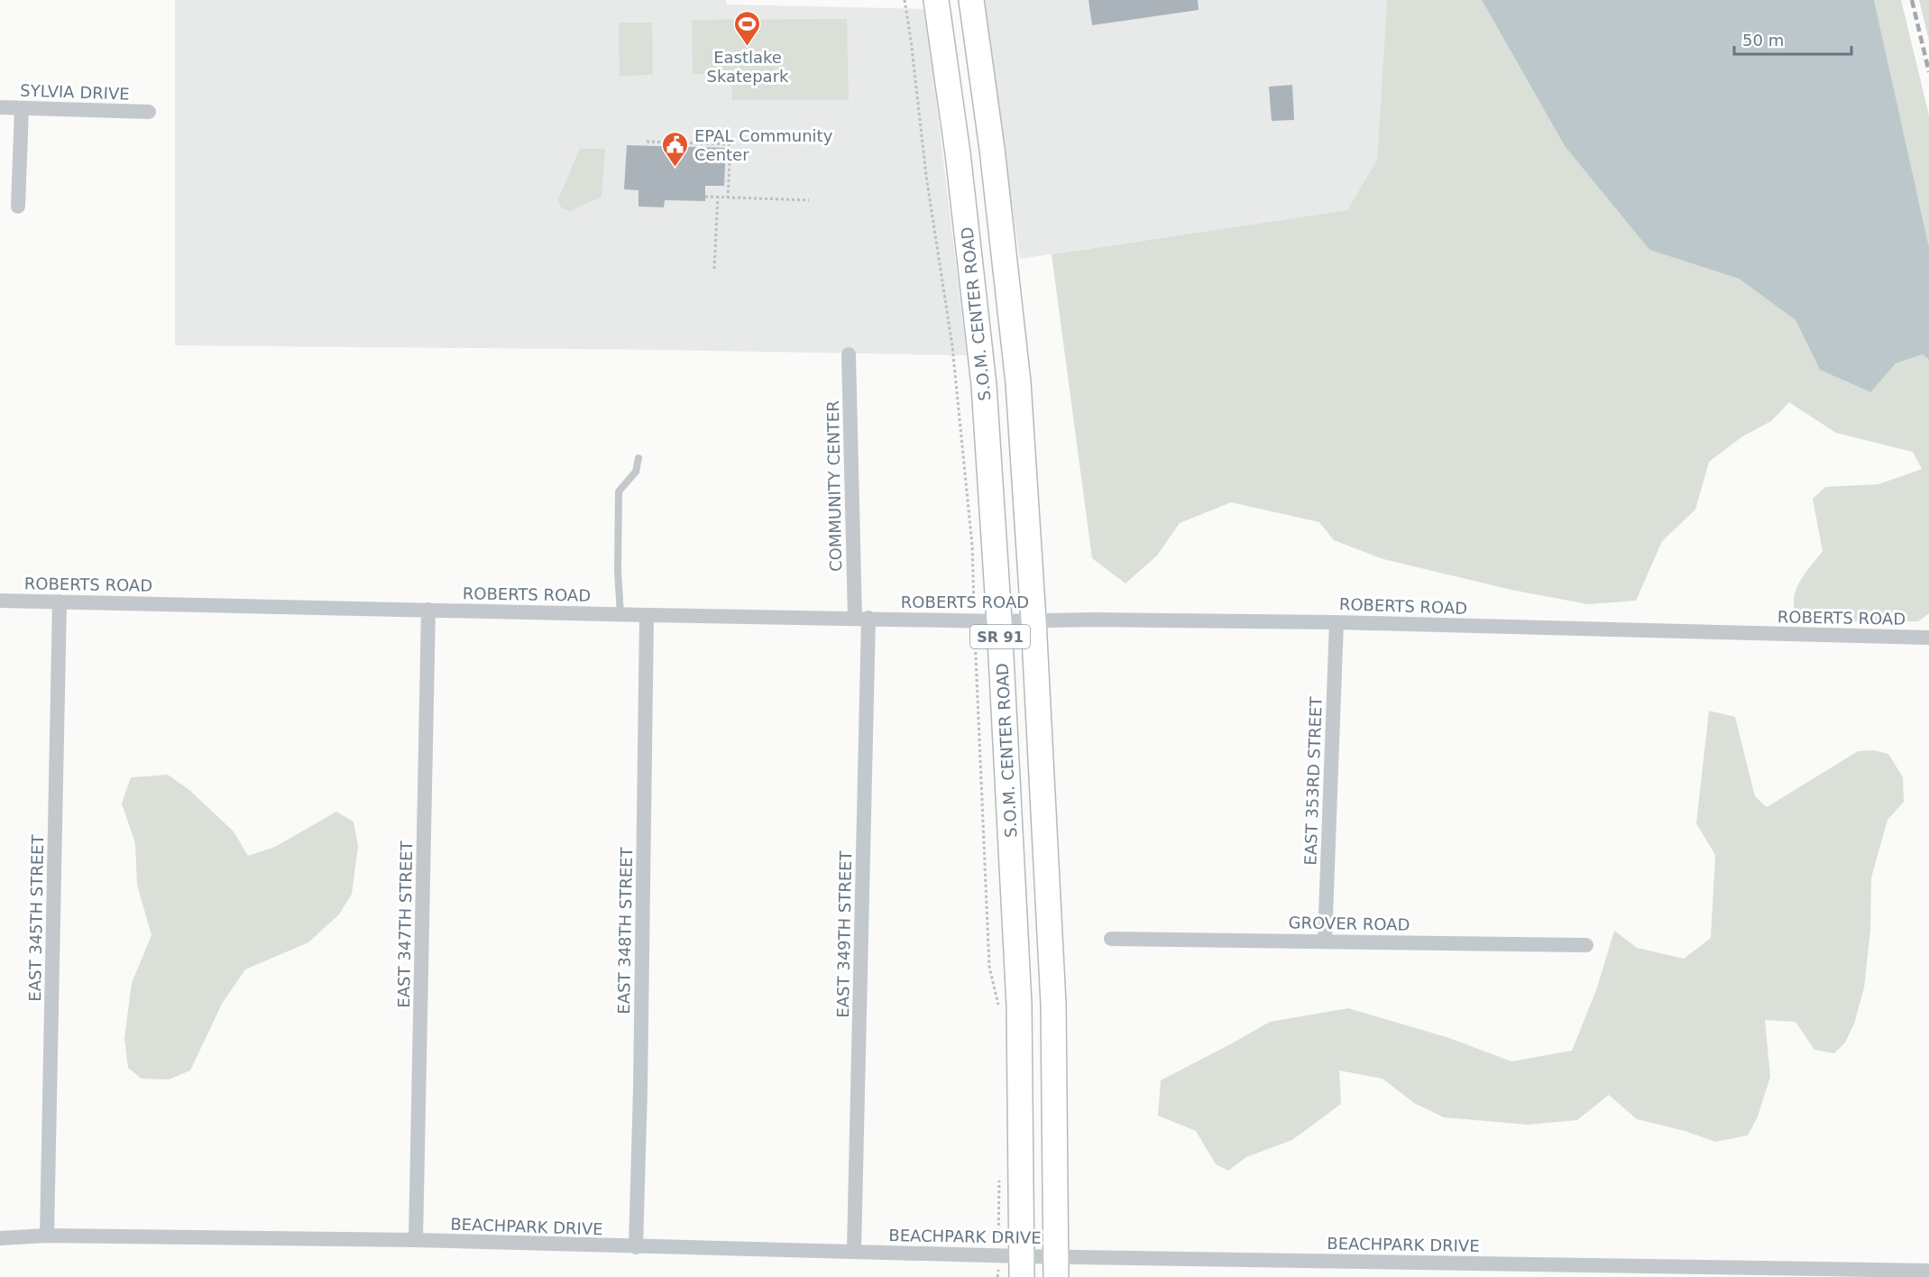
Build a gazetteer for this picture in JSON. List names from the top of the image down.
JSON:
{
  "streets": {
    "main road": ["S.O.M. CENTER ROAD", "SR 91"],
    "street": [
      "SYLVIA DRIVE",
      "COMMUNITY CENTER",
      "ROBERTS ROAD",
      "EAST 353RD STREET",
      "EAST 345TH STREET",
      "GROVER ROAD",
      "EAST 347TH STREET",
      "EAST 348TH STREET",
      "EAST 349TH STREET",
      "BEACHPARK DRIVE"
    ]
  },
  "crossings": [
    ["S.O.M. CENTER ROAD", "ROBERTS ROAD"],
    ["S.O.M. CENTER ROAD", "BEACHPARK DRIVE"],
    ["COMMUNITY CENTER", "ROBERTS ROAD"],
    ["COMMUNITY CENTER", "EAST 349TH STREET"],
    ["ROBERTS ROAD", "EAST 353RD STREET"],
    ["ROBERTS ROAD", "EAST 345TH STREET"],
    ["ROBERTS ROAD", "EAST 347TH STREET"],
    ["ROBERTS ROAD", "EAST 348TH STREET"],
    ["ROBERTS ROAD", "EAST 349TH STREET"],
    ["EAST 353RD STREET", "GROVER ROAD"],
    ["EAST 345TH STREET", "BEACHPARK DRIVE"],
    ["EAST 347TH STREET", "BEACHPARK DRIVE"],
    ["EAST 348TH STREET", "BEACHPARK DRIVE"],
    ["EAST 349TH STREET", "BEACHPARK DRIVE"]
  ],
  "places": {
    "sports": ["Eastlake Skatepark"],
    "public building": ["EPAL Community Center"]
  },
  "scale_bar": "50 m"
}
